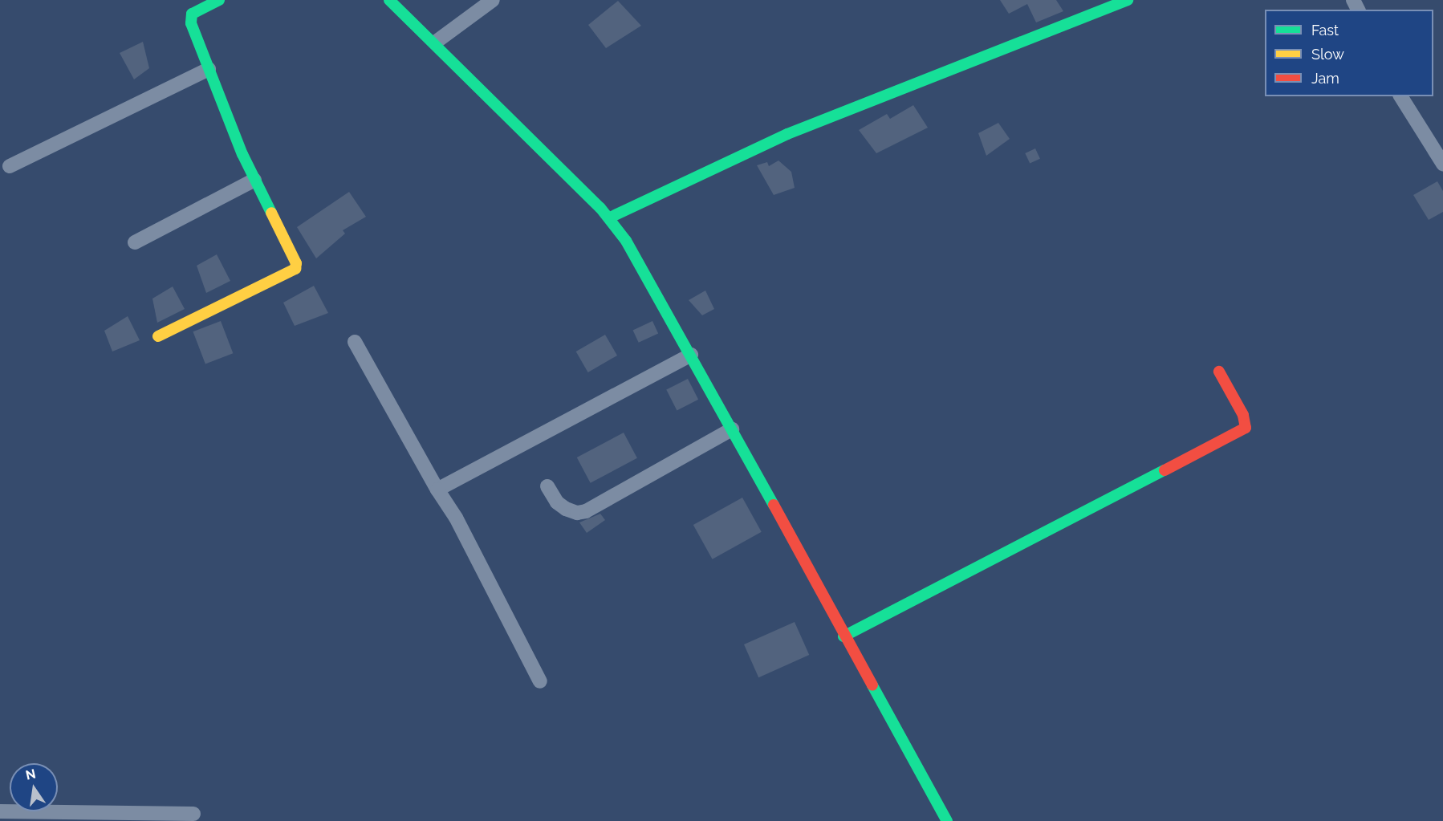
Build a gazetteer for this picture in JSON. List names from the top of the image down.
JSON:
{
  "legend": ["Fast", "Slow", "Jam"],
  "north": "top"
}
